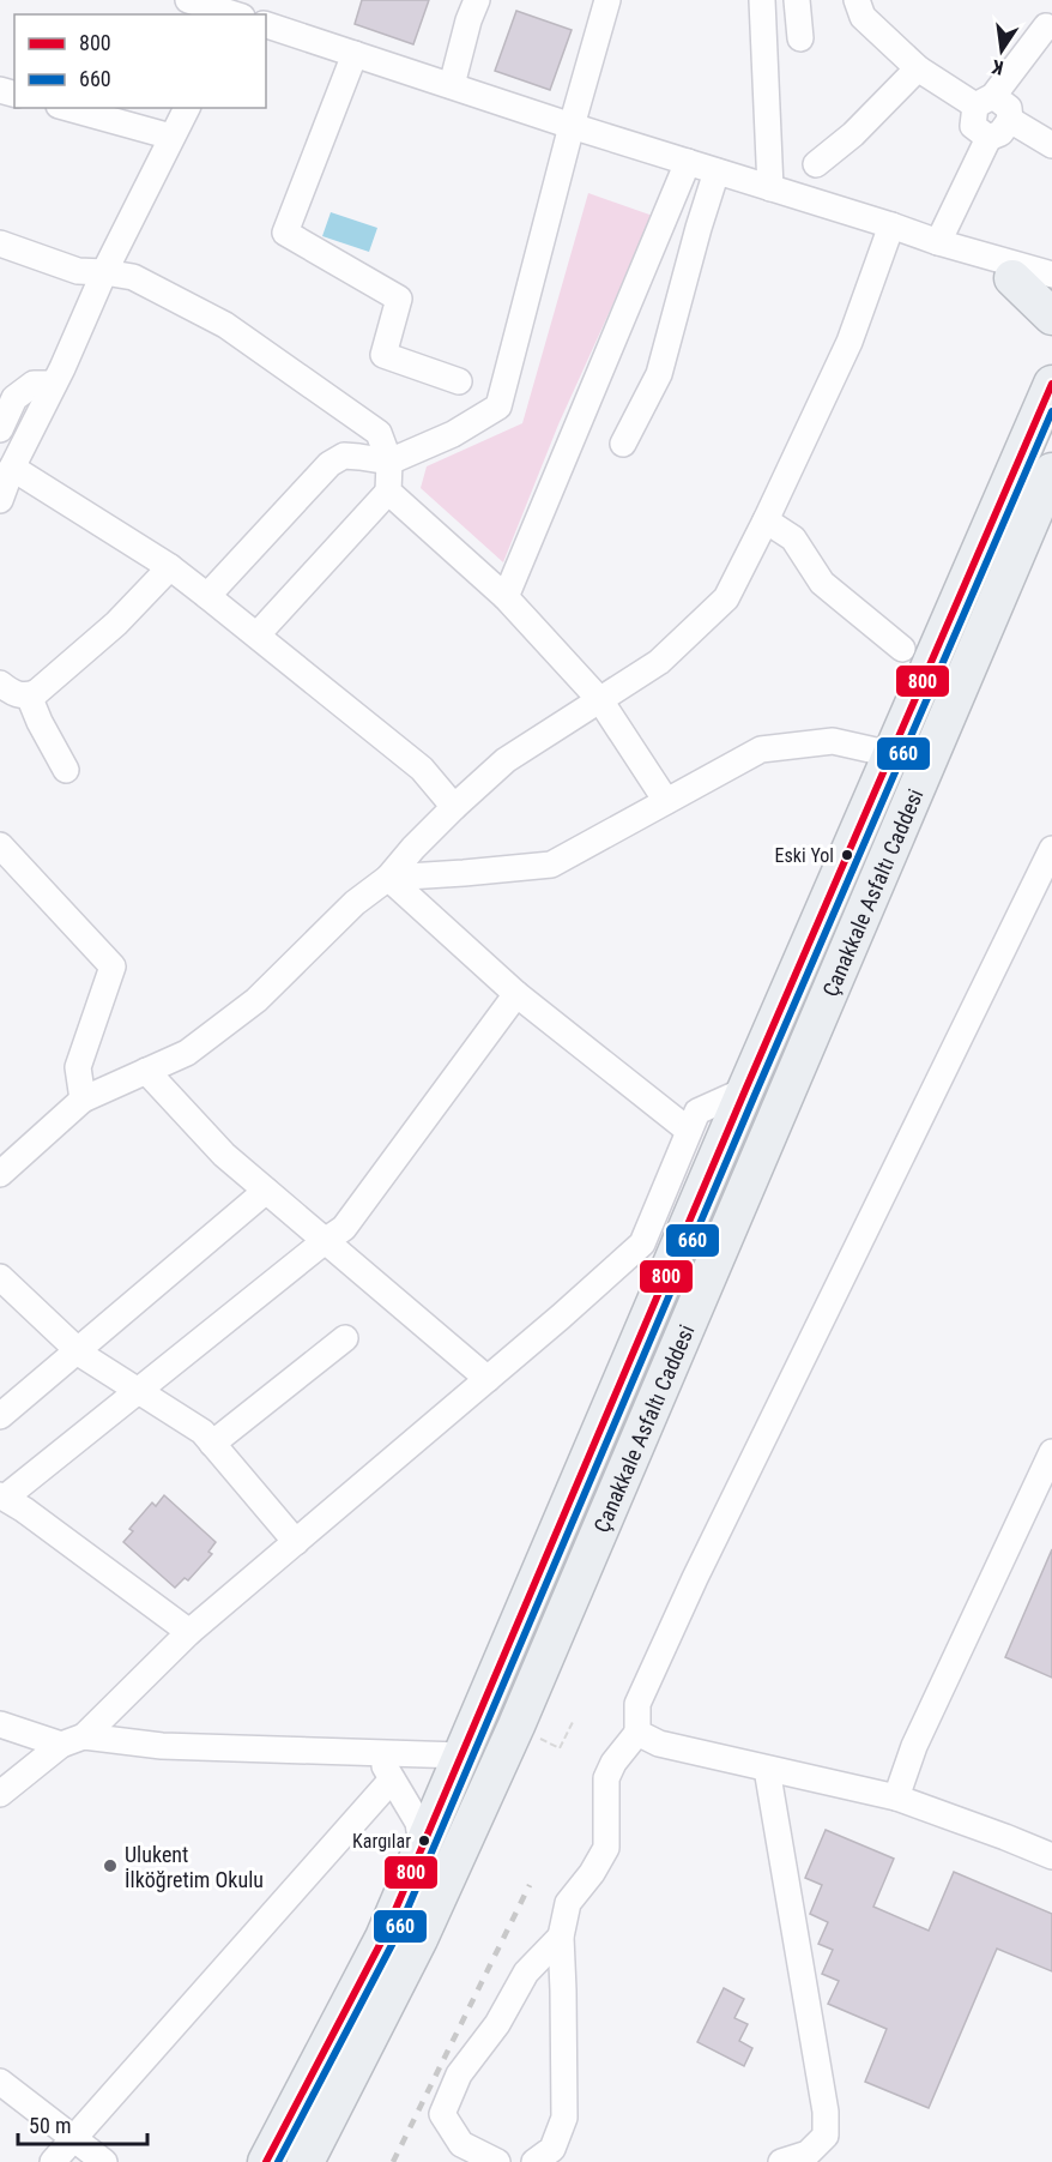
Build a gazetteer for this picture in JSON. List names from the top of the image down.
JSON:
{
  "streets": {
    "highway": ["Çanakkale Asfaltı Caddesi"]
  },
  "places": ["Eski Yol", "Kargılar", "Ulukent İlköğretim Okulu"],
  "lines": ["transit line 800", "transit line 660"],
  "legend": ["800", "660"],
  "scale_bar": "50 m",
  "north": "bottom"
}
